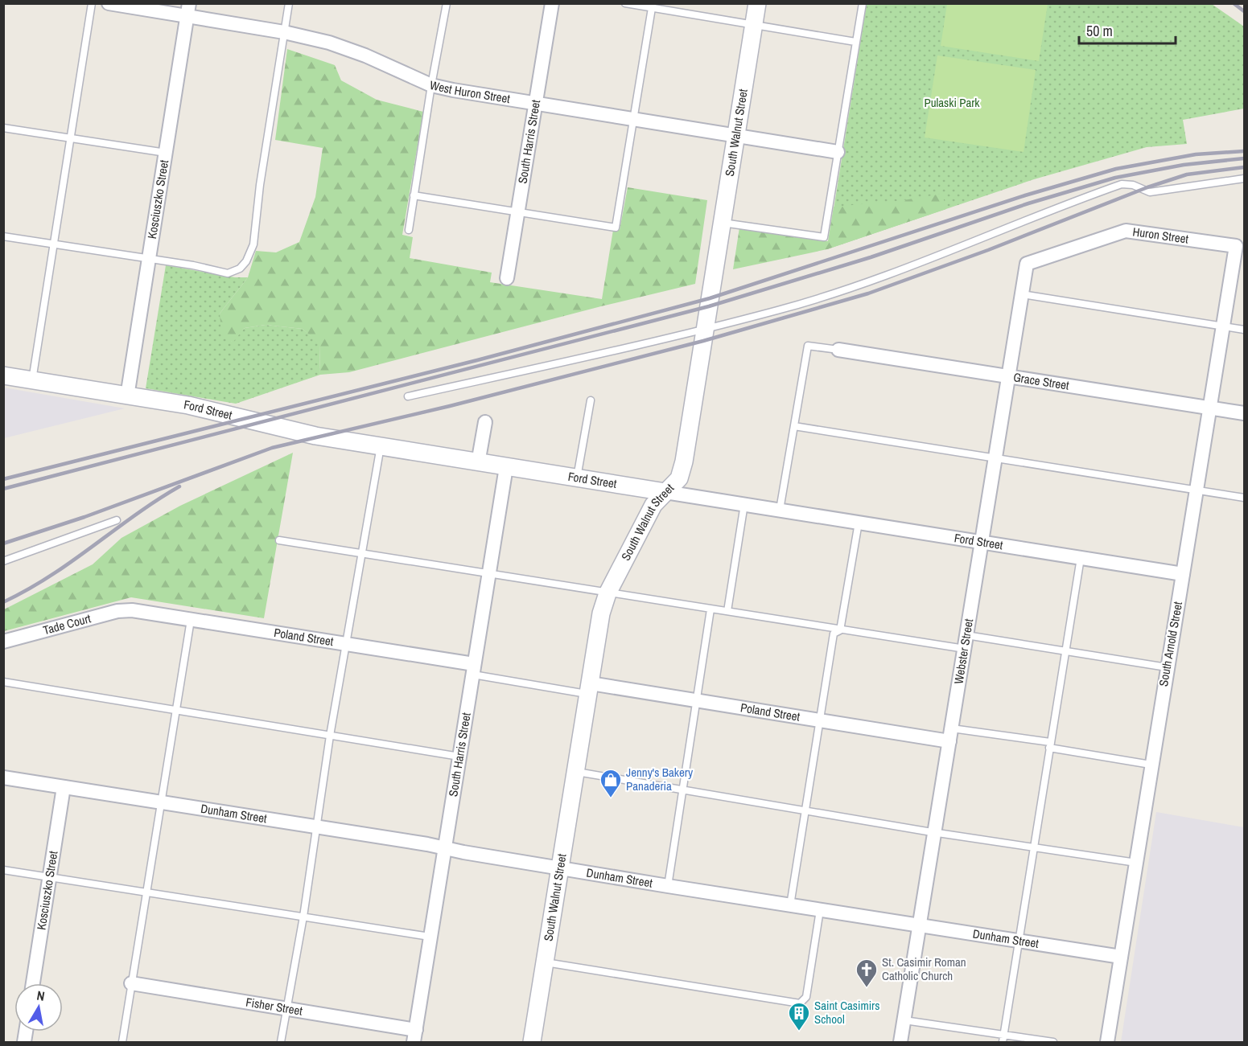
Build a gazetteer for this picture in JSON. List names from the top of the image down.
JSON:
{
  "streets": {
    "street": [
      "West Huron Street",
      "South Walnut Street",
      "South Harris Street",
      "Kosciuszko Street",
      "Huron Street",
      "Grace Street",
      "Ford Street",
      "Tade Court",
      "Poland Street",
      "South Arnold Street",
      "Webster Street",
      "Dunham Street",
      "Fisher Street"
    ]
  },
  "crossings": [
    ["West Huron Street", "South Walnut Street"],
    ["West Huron Street", "South Harris Street"],
    ["West Huron Street", "Kosciuszko Street"],
    ["South Walnut Street", "Ford Street"],
    ["South Walnut Street", "Poland Street"],
    ["South Walnut Street", "Dunham Street"],
    ["South Harris Street", "Ford Street"],
    ["South Harris Street", "Poland Street"],
    ["South Harris Street", "Dunham Street"],
    ["South Harris Street", "Fisher Street"],
    ["Kosciuszko Street", "Ford Street"],
    ["Kosciuszko Street", "Dunham Street"],
    ["Huron Street", "South Arnold Street"],
    ["Huron Street", "Webster Street"],
    ["Grace Street", "South Arnold Street"],
    ["Grace Street", "Webster Street"],
    ["Ford Street", "South Arnold Street"],
    ["Ford Street", "Webster Street"],
    ["Tade Court", "Poland Street"],
    ["Poland Street", "Webster Street"],
    ["South Arnold Street", "Dunham Street"],
    ["Webster Street", "Dunham Street"]
  ],
  "parks": ["Pulaski Park"],
  "places": {
    "shop": ["Jenny's Bakery Panaderia"],
    "church": ["St. Casimir Roman Catholic Church"],
    "building": ["Saint Casimirs School"]
  },
  "scale_bar": "50 m",
  "north": "top"
}
